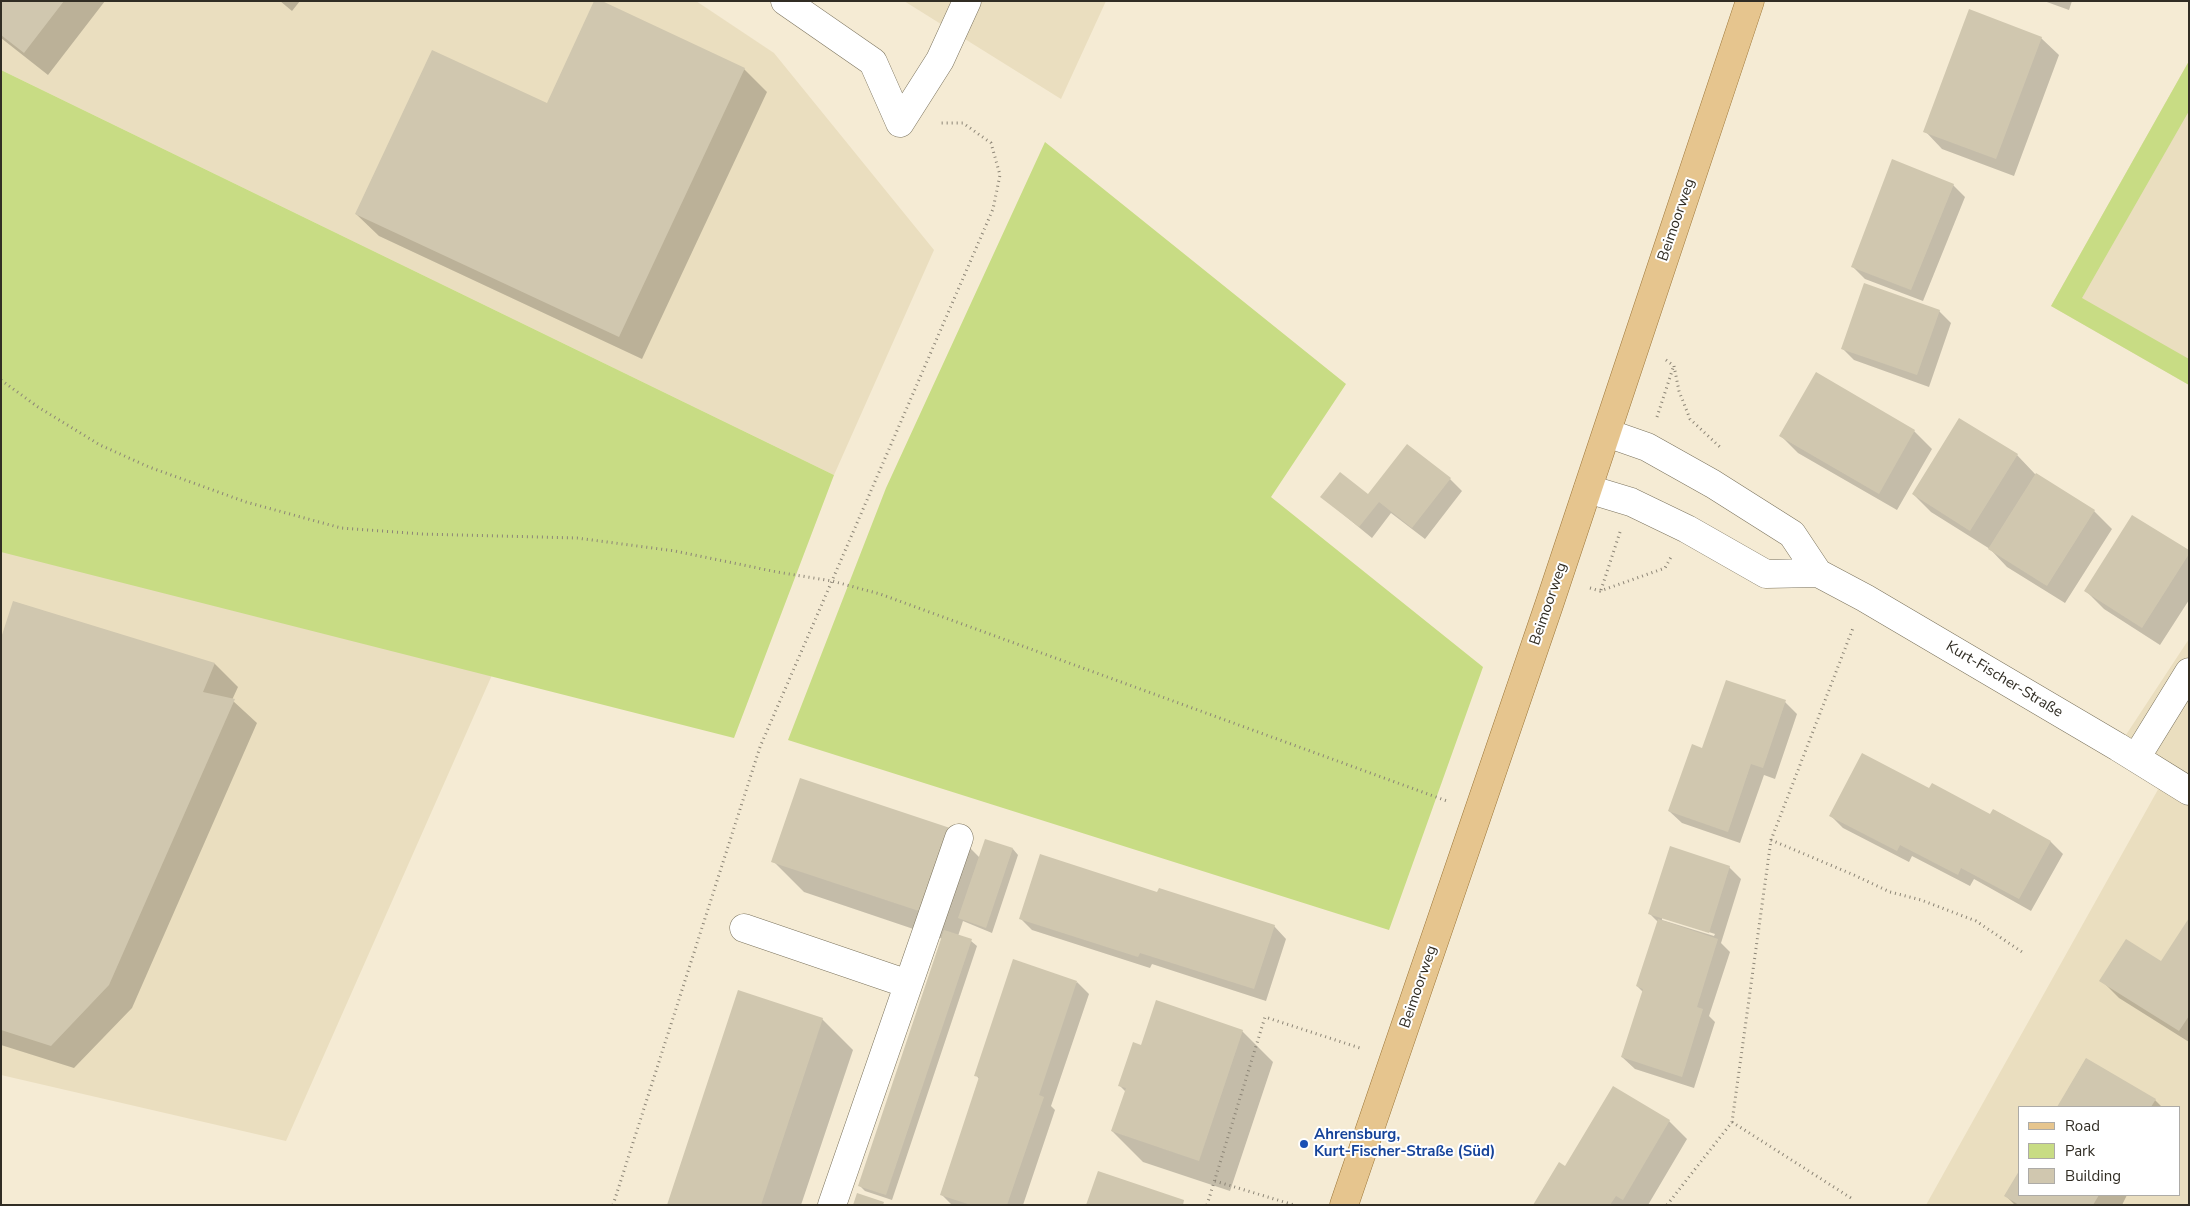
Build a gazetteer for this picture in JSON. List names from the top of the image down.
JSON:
{
  "streets": {
    "main road": ["Beimoorweg"],
    "street": ["Kurt-Fischer-Straße"]
  },
  "crossings": [
    ["Beimoorweg", "Kurt-Fischer-Straße"]
  ],
  "places": ["Ahrensburg, Kurt-Fischer-Straße (Süd)"],
  "legend": ["Road", "Park", "Building"]
}
